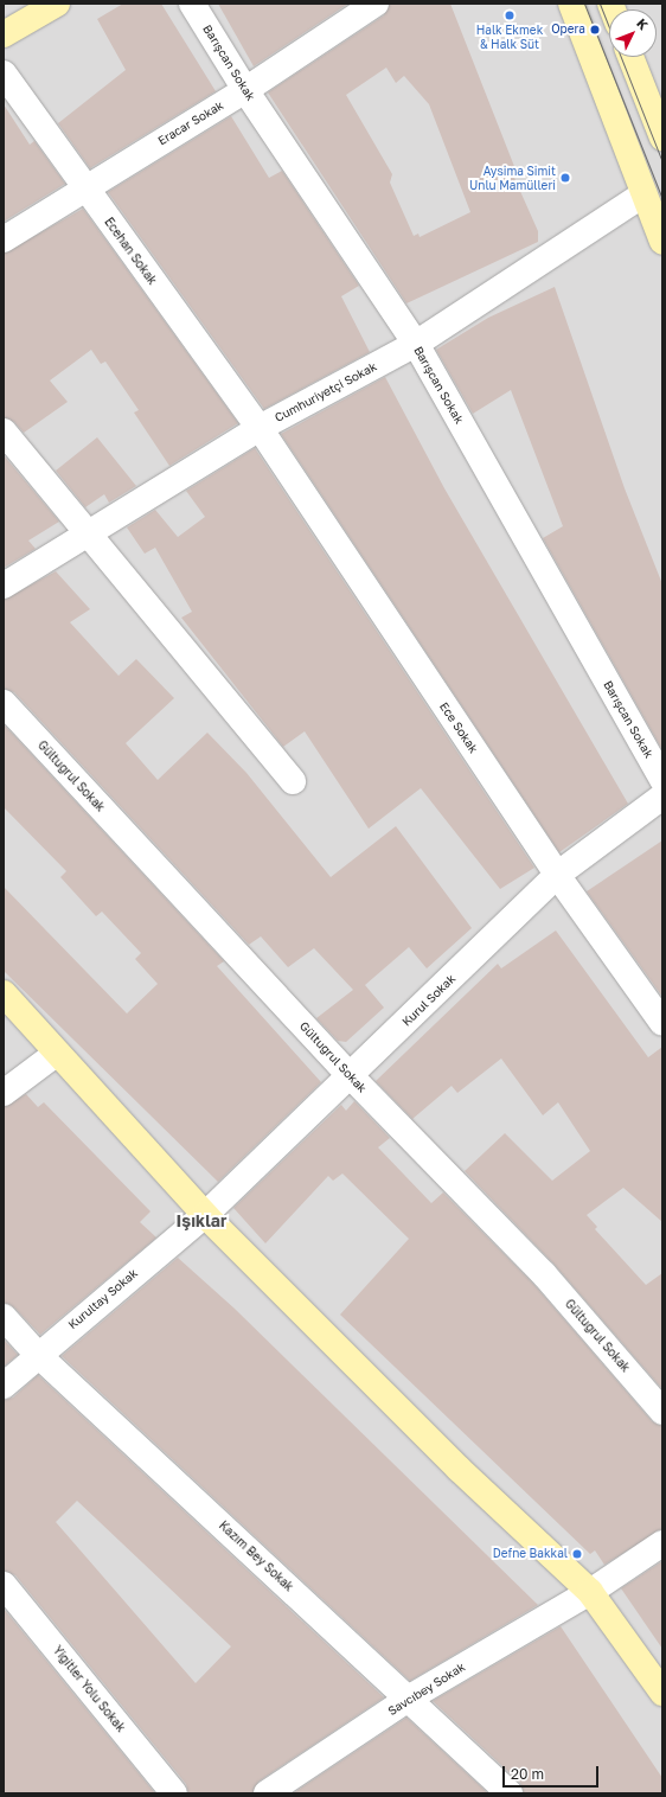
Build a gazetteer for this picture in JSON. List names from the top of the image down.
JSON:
{
  "streets": {
    "street": [
      "Barışcan Sokak",
      "Eracar Sokak",
      "Ecehan Sokak",
      "Cumhuriyetçi Sokak",
      "Ece Sokak",
      "Gültuğrul Sokak",
      "Kurul Sokak",
      "Kurultay Sokak",
      "Kazım Bey Sokak",
      "Yiğitler Yolu Sokak",
      "Savcıbey Sokak"
    ]
  },
  "crossings": [
    ["Barışcan Sokak", "Eracar Sokak"],
    ["Barışcan Sokak", "Cumhuriyetçi Sokak"],
    ["Eracar Sokak", "Ecehan Sokak"],
    ["Ecehan Sokak", "Cumhuriyetçi Sokak"],
    ["Ecehan Sokak", "Ece Sokak"],
    ["Cumhuriyetçi Sokak", "Ece Sokak"],
    ["Ece Sokak", "Kurul Sokak"],
    ["Gültuğrul Sokak", "Kurul Sokak"],
    ["Kurul Sokak", "Kurultay Sokak"],
    ["Kurultay Sokak", "Kazım Bey Sokak"],
    ["Kazım Bey Sokak", "Savcıbey Sokak"]
  ],
  "districts": ["Işıklar"],
  "places": [
    "Halk Ekmek & Halk Süt",
    "Opera",
    "Aysima Simit Unlu Mamülleri",
    "Defne Bakkal"
  ],
  "scale_bar": "20 m",
  "north": "top right"
}
